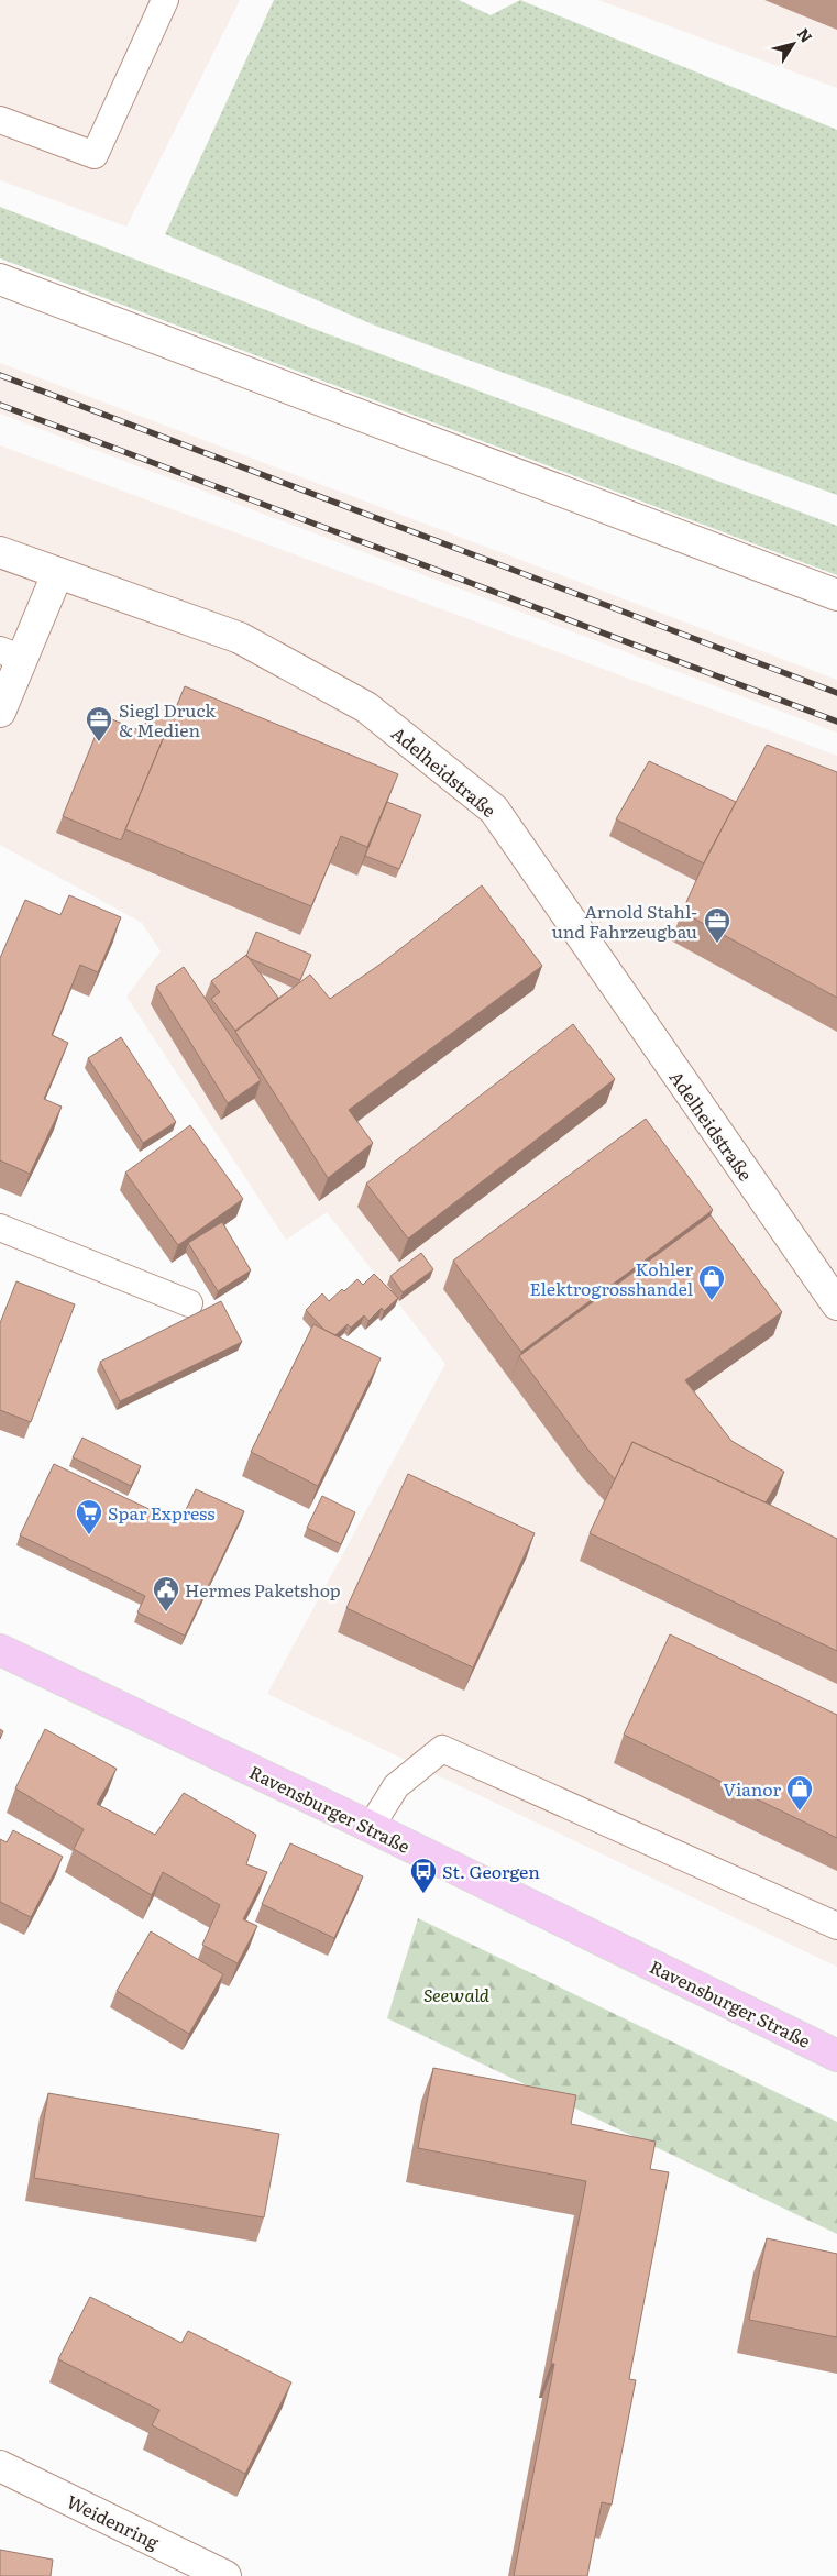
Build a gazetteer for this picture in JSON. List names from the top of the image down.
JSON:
{
  "streets": {
    "main road": ["Ravensburger Straße"],
    "street": ["Adelheidstraße", "Weidenring"]
  },
  "parks": ["Seewald"],
  "places": {
    "office": ["Siegl Druck & Medien", "Arnold Stahl- und Fahrzeugbau"],
    "shop": ["Kohler Elektrogrosshandel", "Vianor"],
    "supermarket": ["Spar Express"],
    "public building": ["Hermes Paketshop"],
    "bus stop": ["St. Georgen"]
  },
  "north": "top right"
}
